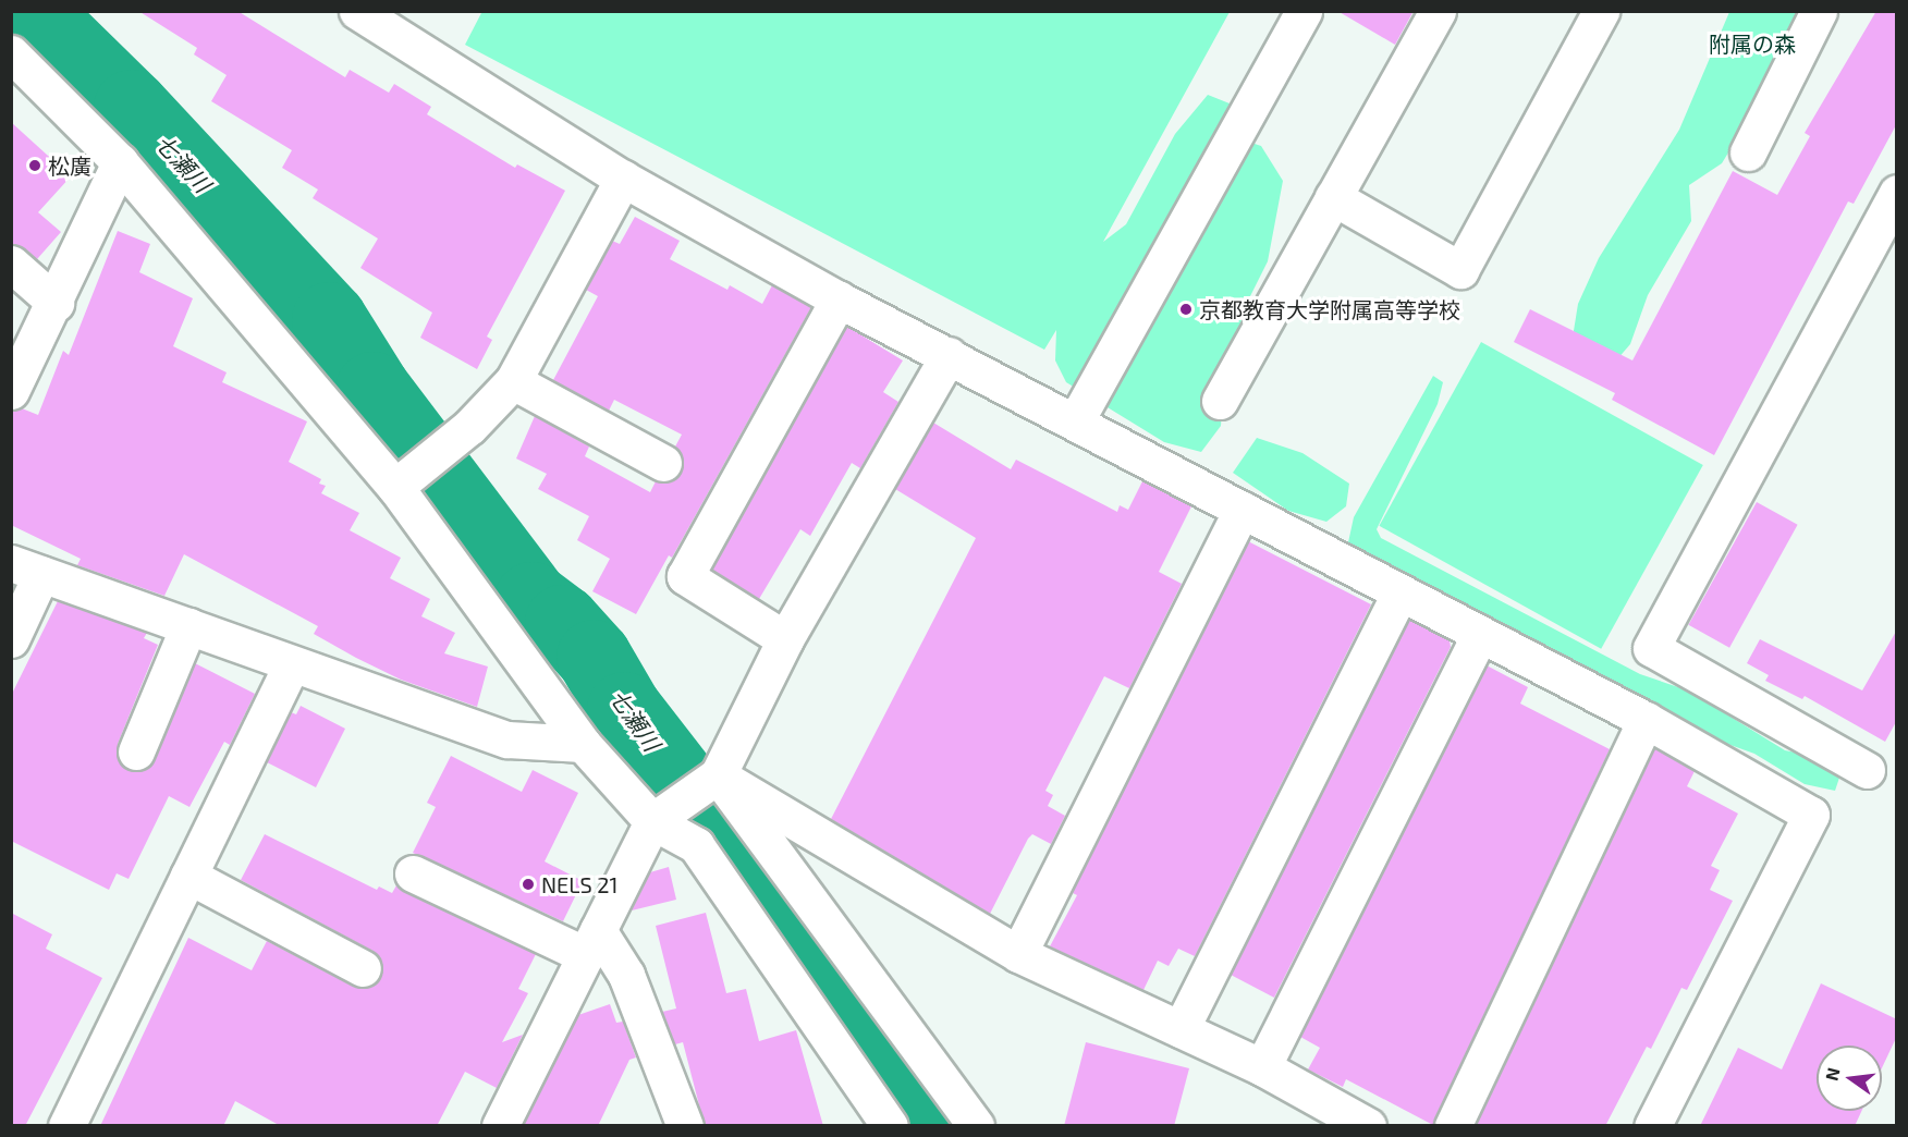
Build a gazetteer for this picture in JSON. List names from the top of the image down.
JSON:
{
  "water": ["七瀬川"],
  "parks": ["附属の森"],
  "places": ["松廣", "京都教育大学附属高等学校", "NELS 21"],
  "north": "left"
}
